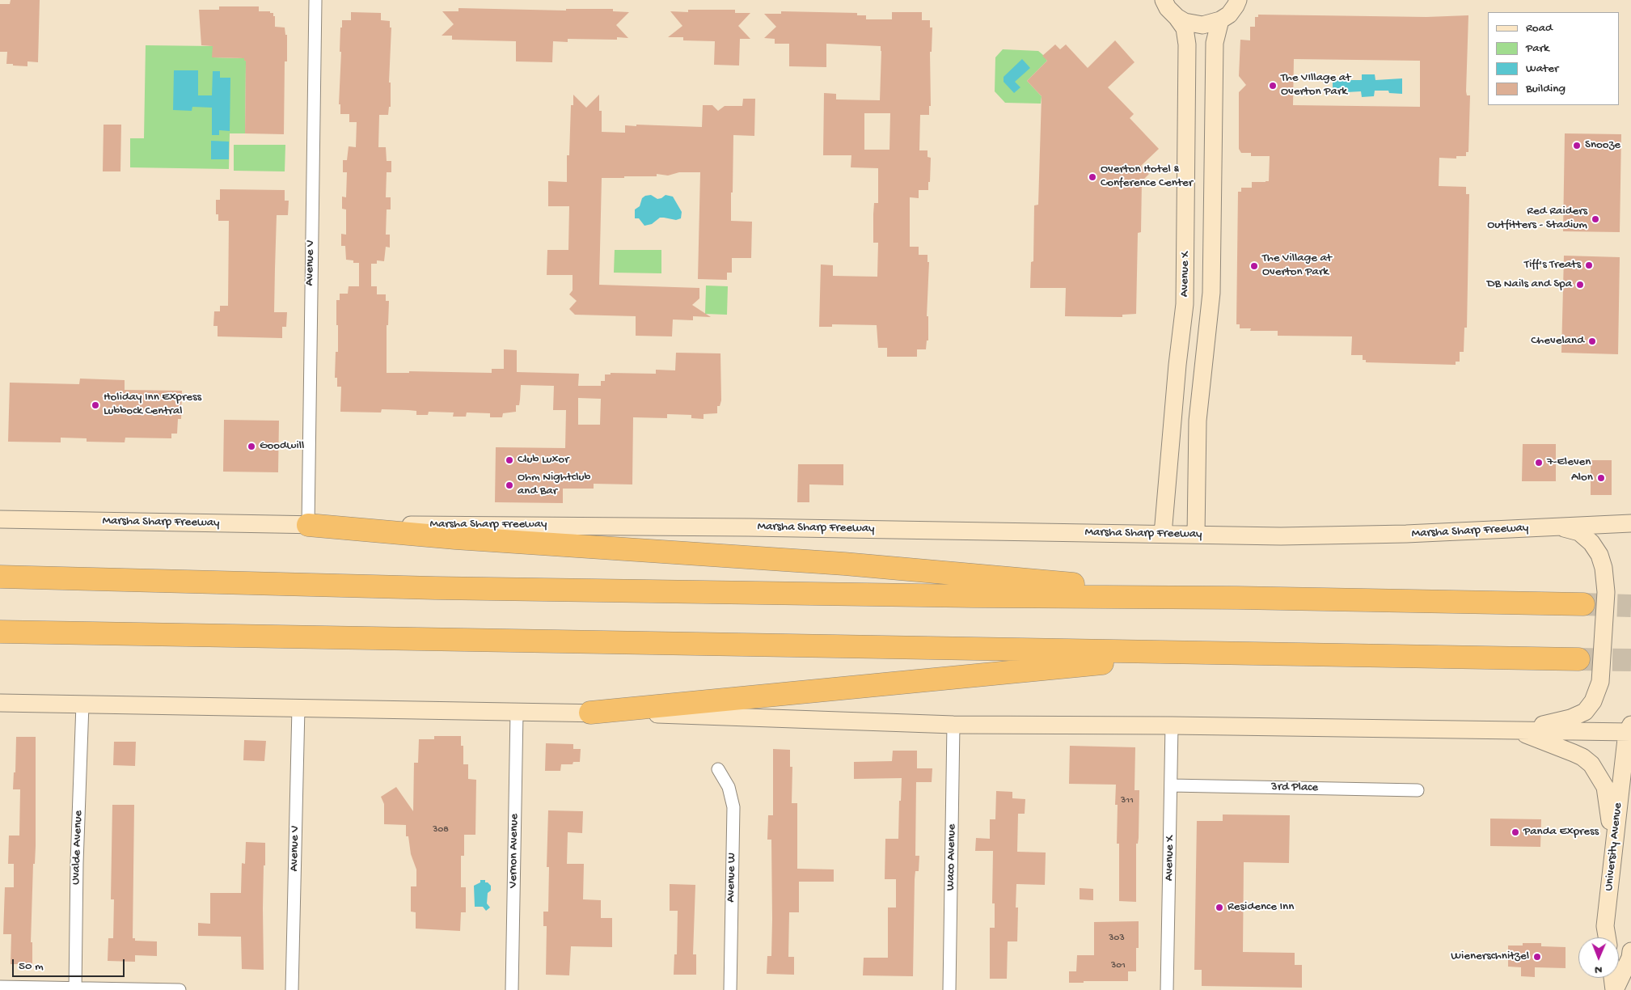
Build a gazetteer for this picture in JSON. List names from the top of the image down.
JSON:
{
  "streets": {
    "main road": ["Avenue X", "Marsha Sharp Freeway", "University Avenue"],
    "street": [
      "Avenue V",
      "3rd Place",
      "Uvalde Avenue",
      "Vernon Avenue",
      "Waco Avenue",
      "Avenue W"
    ]
  },
  "crossings": [
    ["Avenue V", "Marsha Sharp Freeway"],
    ["Avenue X", "Marsha Sharp Freeway"],
    ["Avenue X", "3rd Place"]
  ],
  "places": [
    "The VIllage at Overton Park",
    "Snooze",
    "Overton Hotel & Conference Center",
    "Red Raiders Outfitters - Stadium",
    "Tiff's Treats",
    "The Village at Overton Park",
    "DB Nails and Spa",
    "Cheveland",
    "Holiday Inn Express Lubbock Central",
    "Goodwill",
    "Club Luxor",
    "7-Eleven",
    "Alon",
    "Ohm Nightclub and Bar",
    "Panda Express",
    "Residence Inn",
    "Wienerschnitzel"
  ],
  "house_numbers": [
    "311",
    "308",
    "303",
    "301"
  ],
  "legend": [
    "Road",
    "Park",
    "Water",
    "Building"
  ],
  "scale_bar": "50 m",
  "north": "bottom"
}
